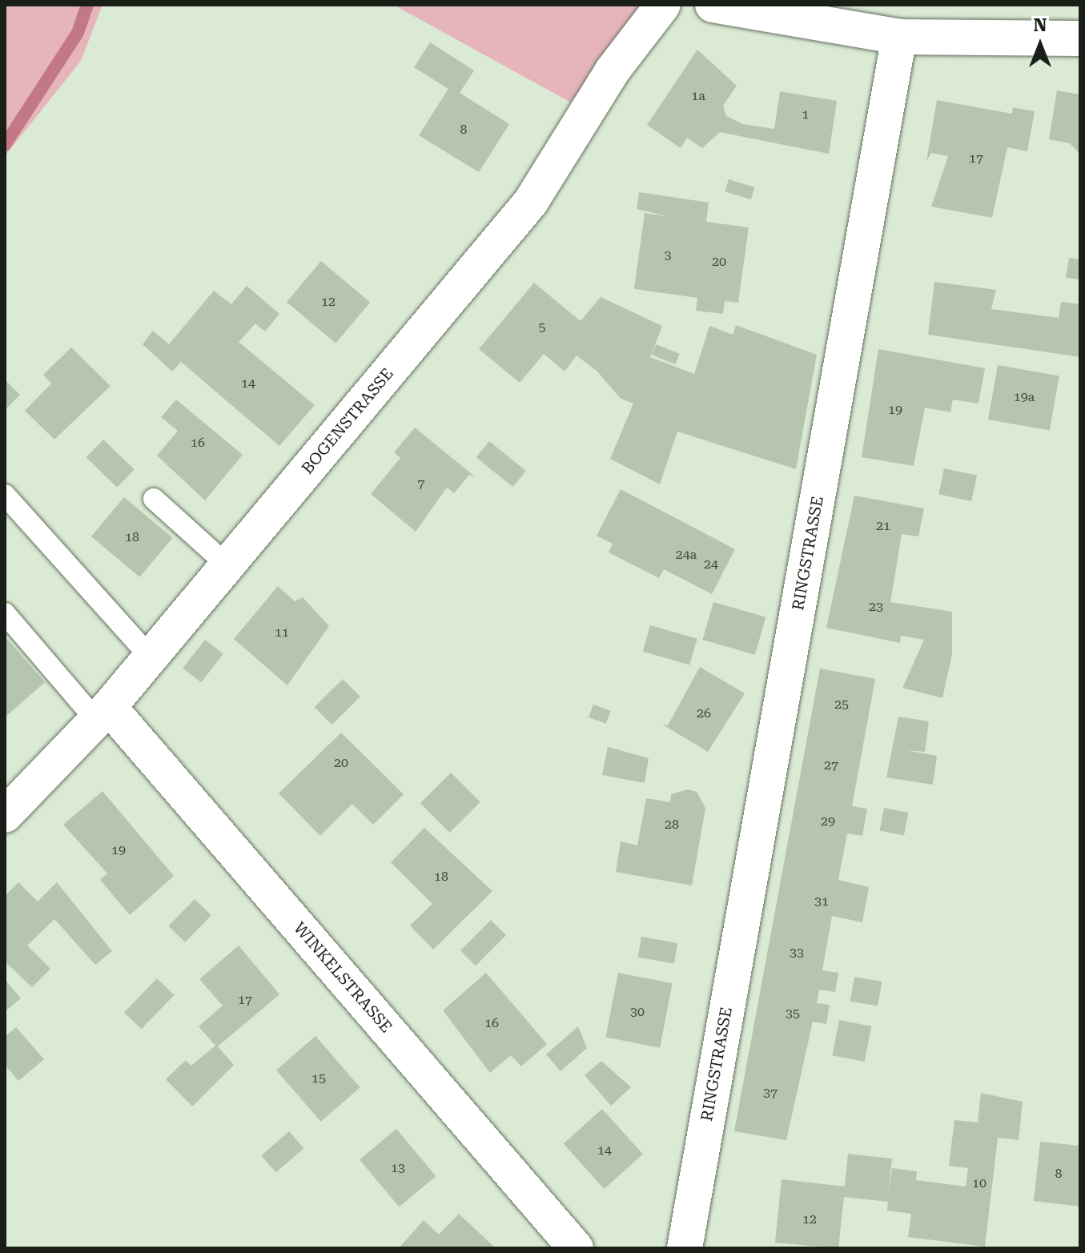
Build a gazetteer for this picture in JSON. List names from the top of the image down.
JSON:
{
  "streets": {
    "street": ["BOGENSTRASSE", "RINGSTRASSE", "WINKELSTRASSE"]
  },
  "crossings": [
    ["BOGENSTRASSE", "WINKELSTRASSE"]
  ],
  "house_numbers": [
    "1a",
    "1",
    "8",
    "17",
    "3",
    "20",
    "12",
    "5",
    "14",
    "19a",
    "19",
    "16",
    "7",
    "21",
    "18",
    "24a",
    "24",
    "23",
    "11",
    "25",
    "26",
    "20",
    "27",
    "29",
    "28",
    "19",
    "18",
    "31",
    "33",
    "17",
    "30",
    "35",
    "16",
    "15",
    "37",
    "14",
    "13",
    "8",
    "10",
    "12"
  ],
  "north": "top"
}
